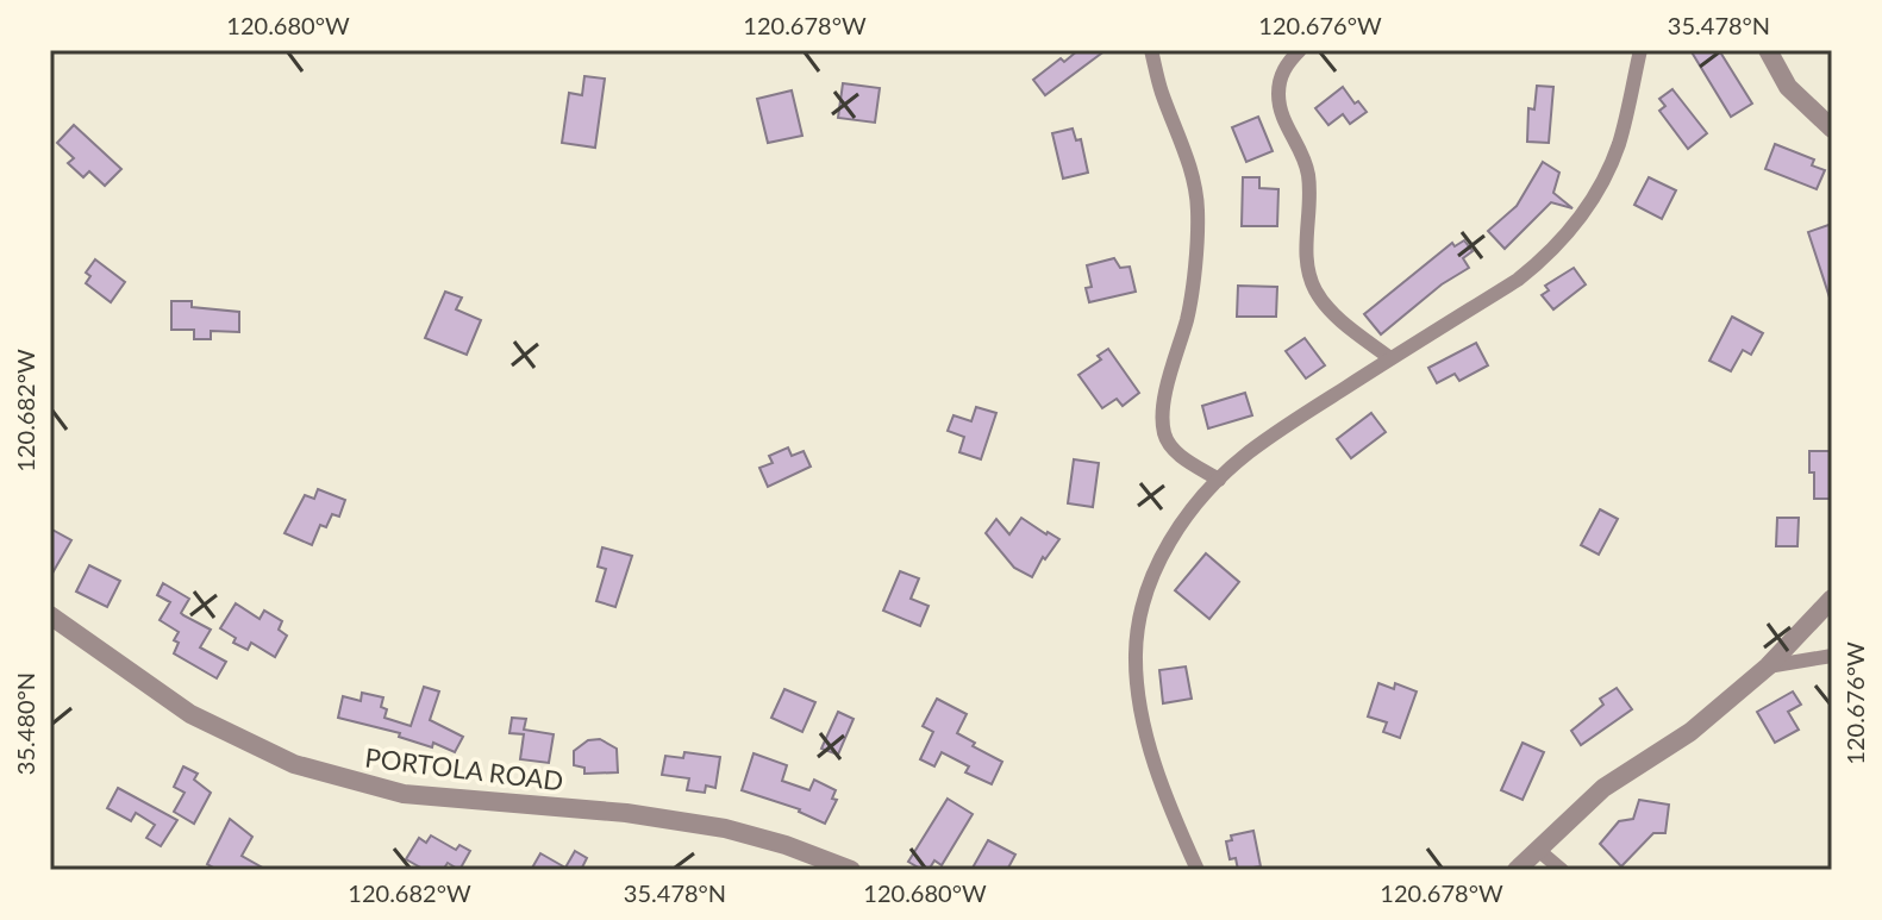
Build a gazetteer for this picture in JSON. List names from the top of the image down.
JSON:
{
  "streets": {
    "street": ["PORTOLA ROAD"]
  },
  "coordinates": [
    "120.680°W",
    "120.678°W",
    "120.676°W",
    "35.478°N",
    "120.682°W",
    "35.480°N"
  ]
}
